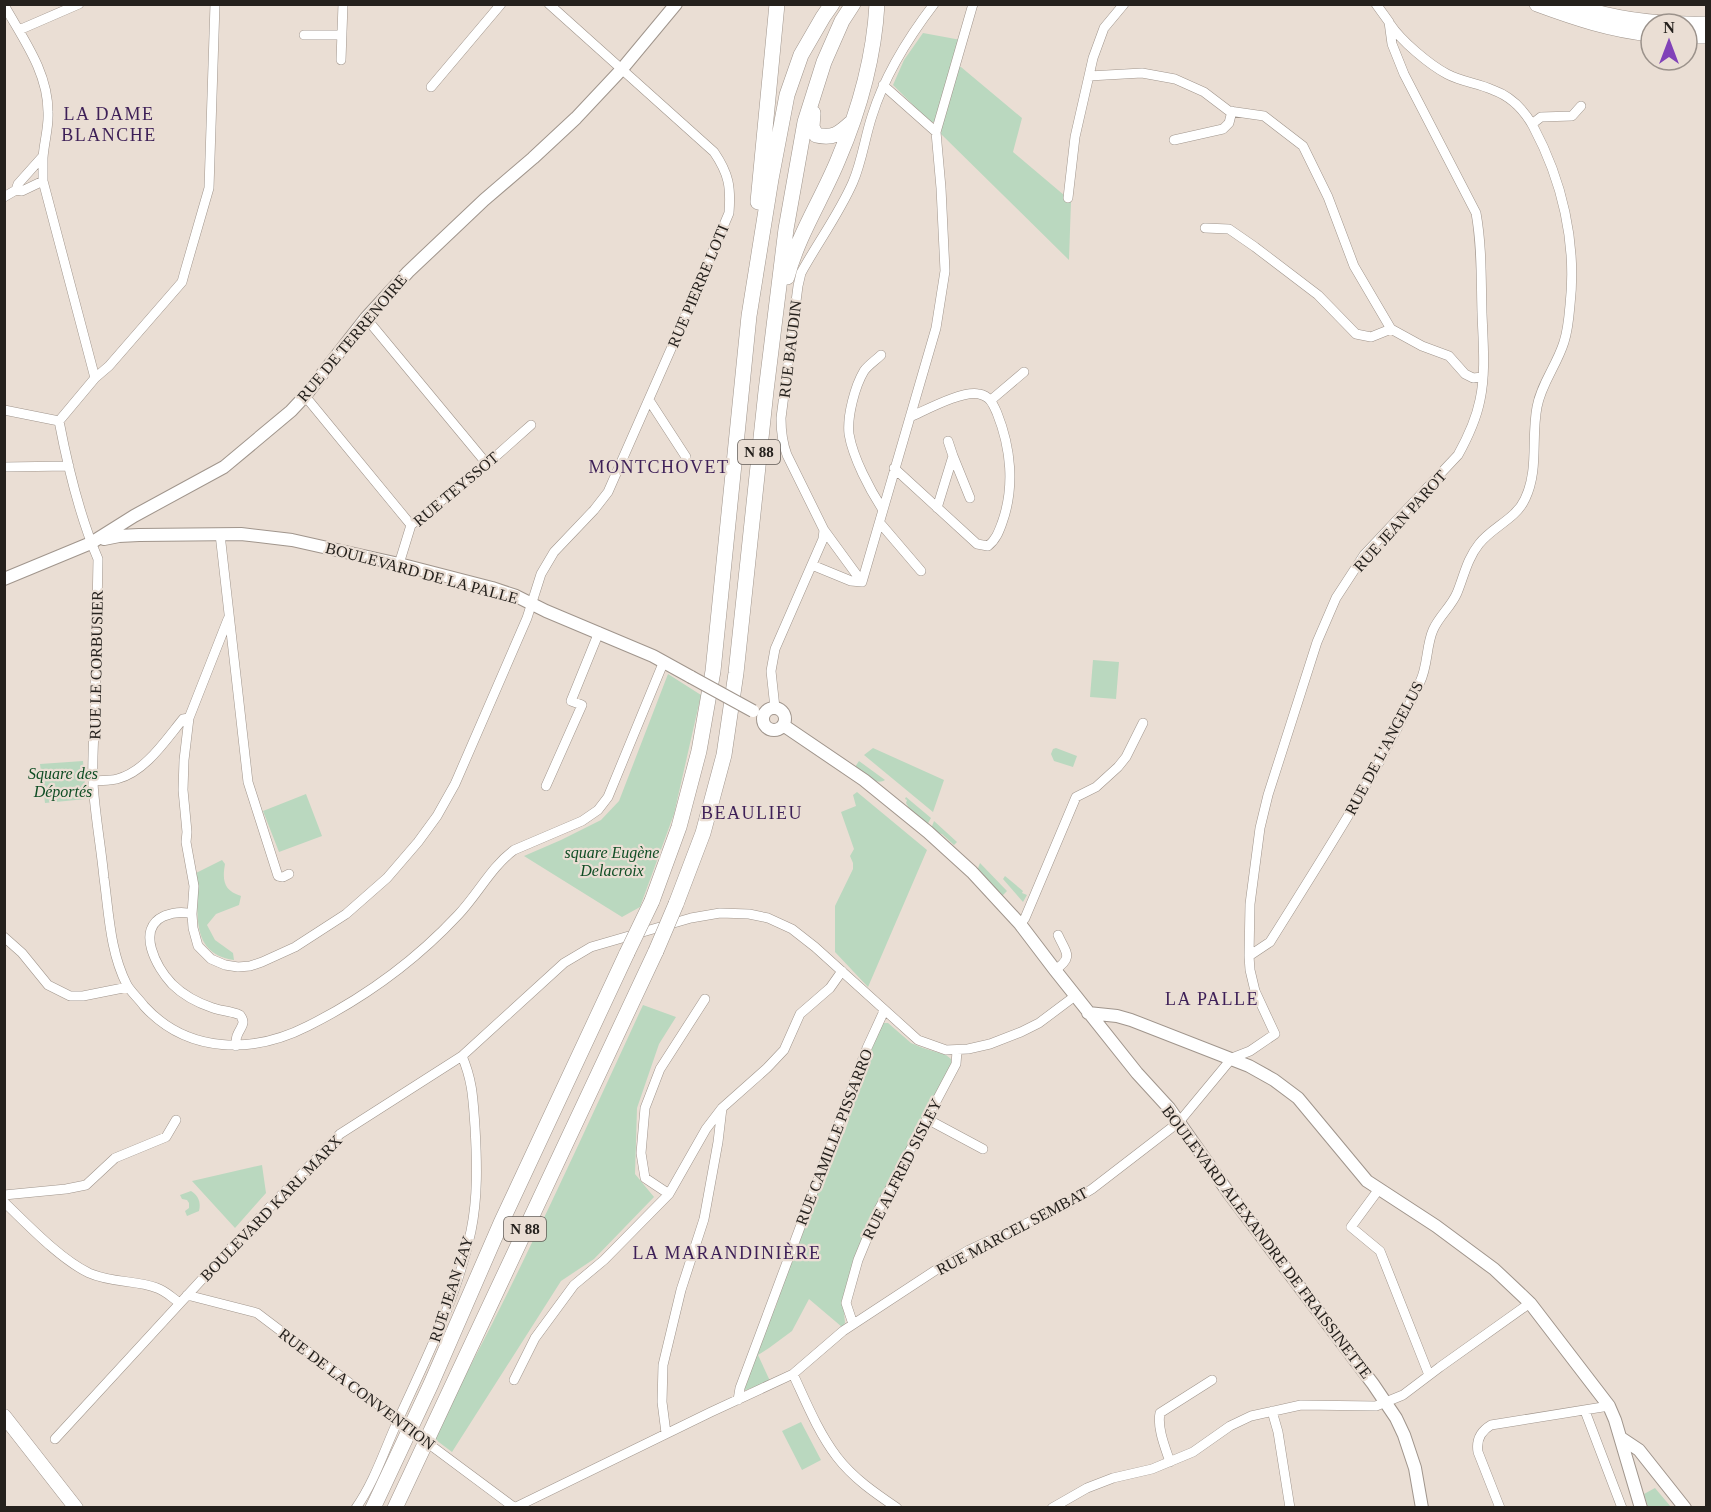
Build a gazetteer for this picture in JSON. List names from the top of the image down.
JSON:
{
  "streets": {
    "highway": ["N 88"],
    "street": [
      "RUE PIERRE LOTI",
      "RUE DE TERRENOIRE",
      "RUE BAUDIN",
      "RUE TEYSSOT",
      "RUE JEAN PAROT",
      "BOULEVARD DE LA PALLE",
      "RUE LE CORBUSIER",
      "RUE DE L'ANGELUS",
      "RUE CAMILLE PISSARRO",
      "RUE ALFRED SISLEY",
      "BOULEVARD KARL MARX",
      "RUE MARCEL SEMBAT",
      "BOULEVARD ALEXANDRE DE FRAISSINETTE",
      "RUE JEAN ZAY",
      "RUE DE LA CONVENTION"
    ]
  },
  "crossings": [
    ["RUE PIERRE LOTI", "RUE DE TERRENOIRE"],
    ["RUE PIERRE LOTI", "BOULEVARD DE LA PALLE"],
    ["RUE DE TERRENOIRE", "BOULEVARD DE LA PALLE"],
    ["RUE DE TERRENOIRE", "RUE LE CORBUSIER"],
    ["RUE TEYSSOT", "BOULEVARD DE LA PALLE"],
    ["RUE JEAN PAROT", "RUE DE L'ANGELUS"],
    ["RUE JEAN PAROT", "RUE MARCEL SEMBAT"],
    ["BOULEVARD DE LA PALLE", "RUE LE CORBUSIER"],
    ["BOULEVARD DE LA PALLE", "BOULEVARD KARL MARX"],
    ["BOULEVARD DE LA PALLE", "BOULEVARD ALEXANDRE DE FRAISSINETTE"],
    ["RUE CAMILLE PISSARRO", "BOULEVARD KARL MARX"],
    ["RUE CAMILLE PISSARRO", "RUE MARCEL SEMBAT"],
    ["RUE ALFRED SISLEY", "BOULEVARD KARL MARX"],
    ["RUE ALFRED SISLEY", "RUE MARCEL SEMBAT"],
    ["BOULEVARD KARL MARX", "BOULEVARD ALEXANDRE DE FRAISSINETTE"],
    ["BOULEVARD KARL MARX", "RUE JEAN ZAY"],
    ["BOULEVARD KARL MARX", "RUE DE LA CONVENTION"],
    ["RUE MARCEL SEMBAT", "BOULEVARD ALEXANDRE DE FRAISSINETTE"],
    ["RUE MARCEL SEMBAT", "RUE DE LA CONVENTION"],
    ["RUE JEAN ZAY", "RUE DE LA CONVENTION"]
  ],
  "districts": [
    "LA DAME BLANCHE",
    "MONTCHOVET",
    "BEAULIEU",
    "LA PALLE",
    "LA MARANDINIÈRE"
  ],
  "parks": ["Square des Déportés", "square Eugène Delacroix"],
  "north": "top"
}
